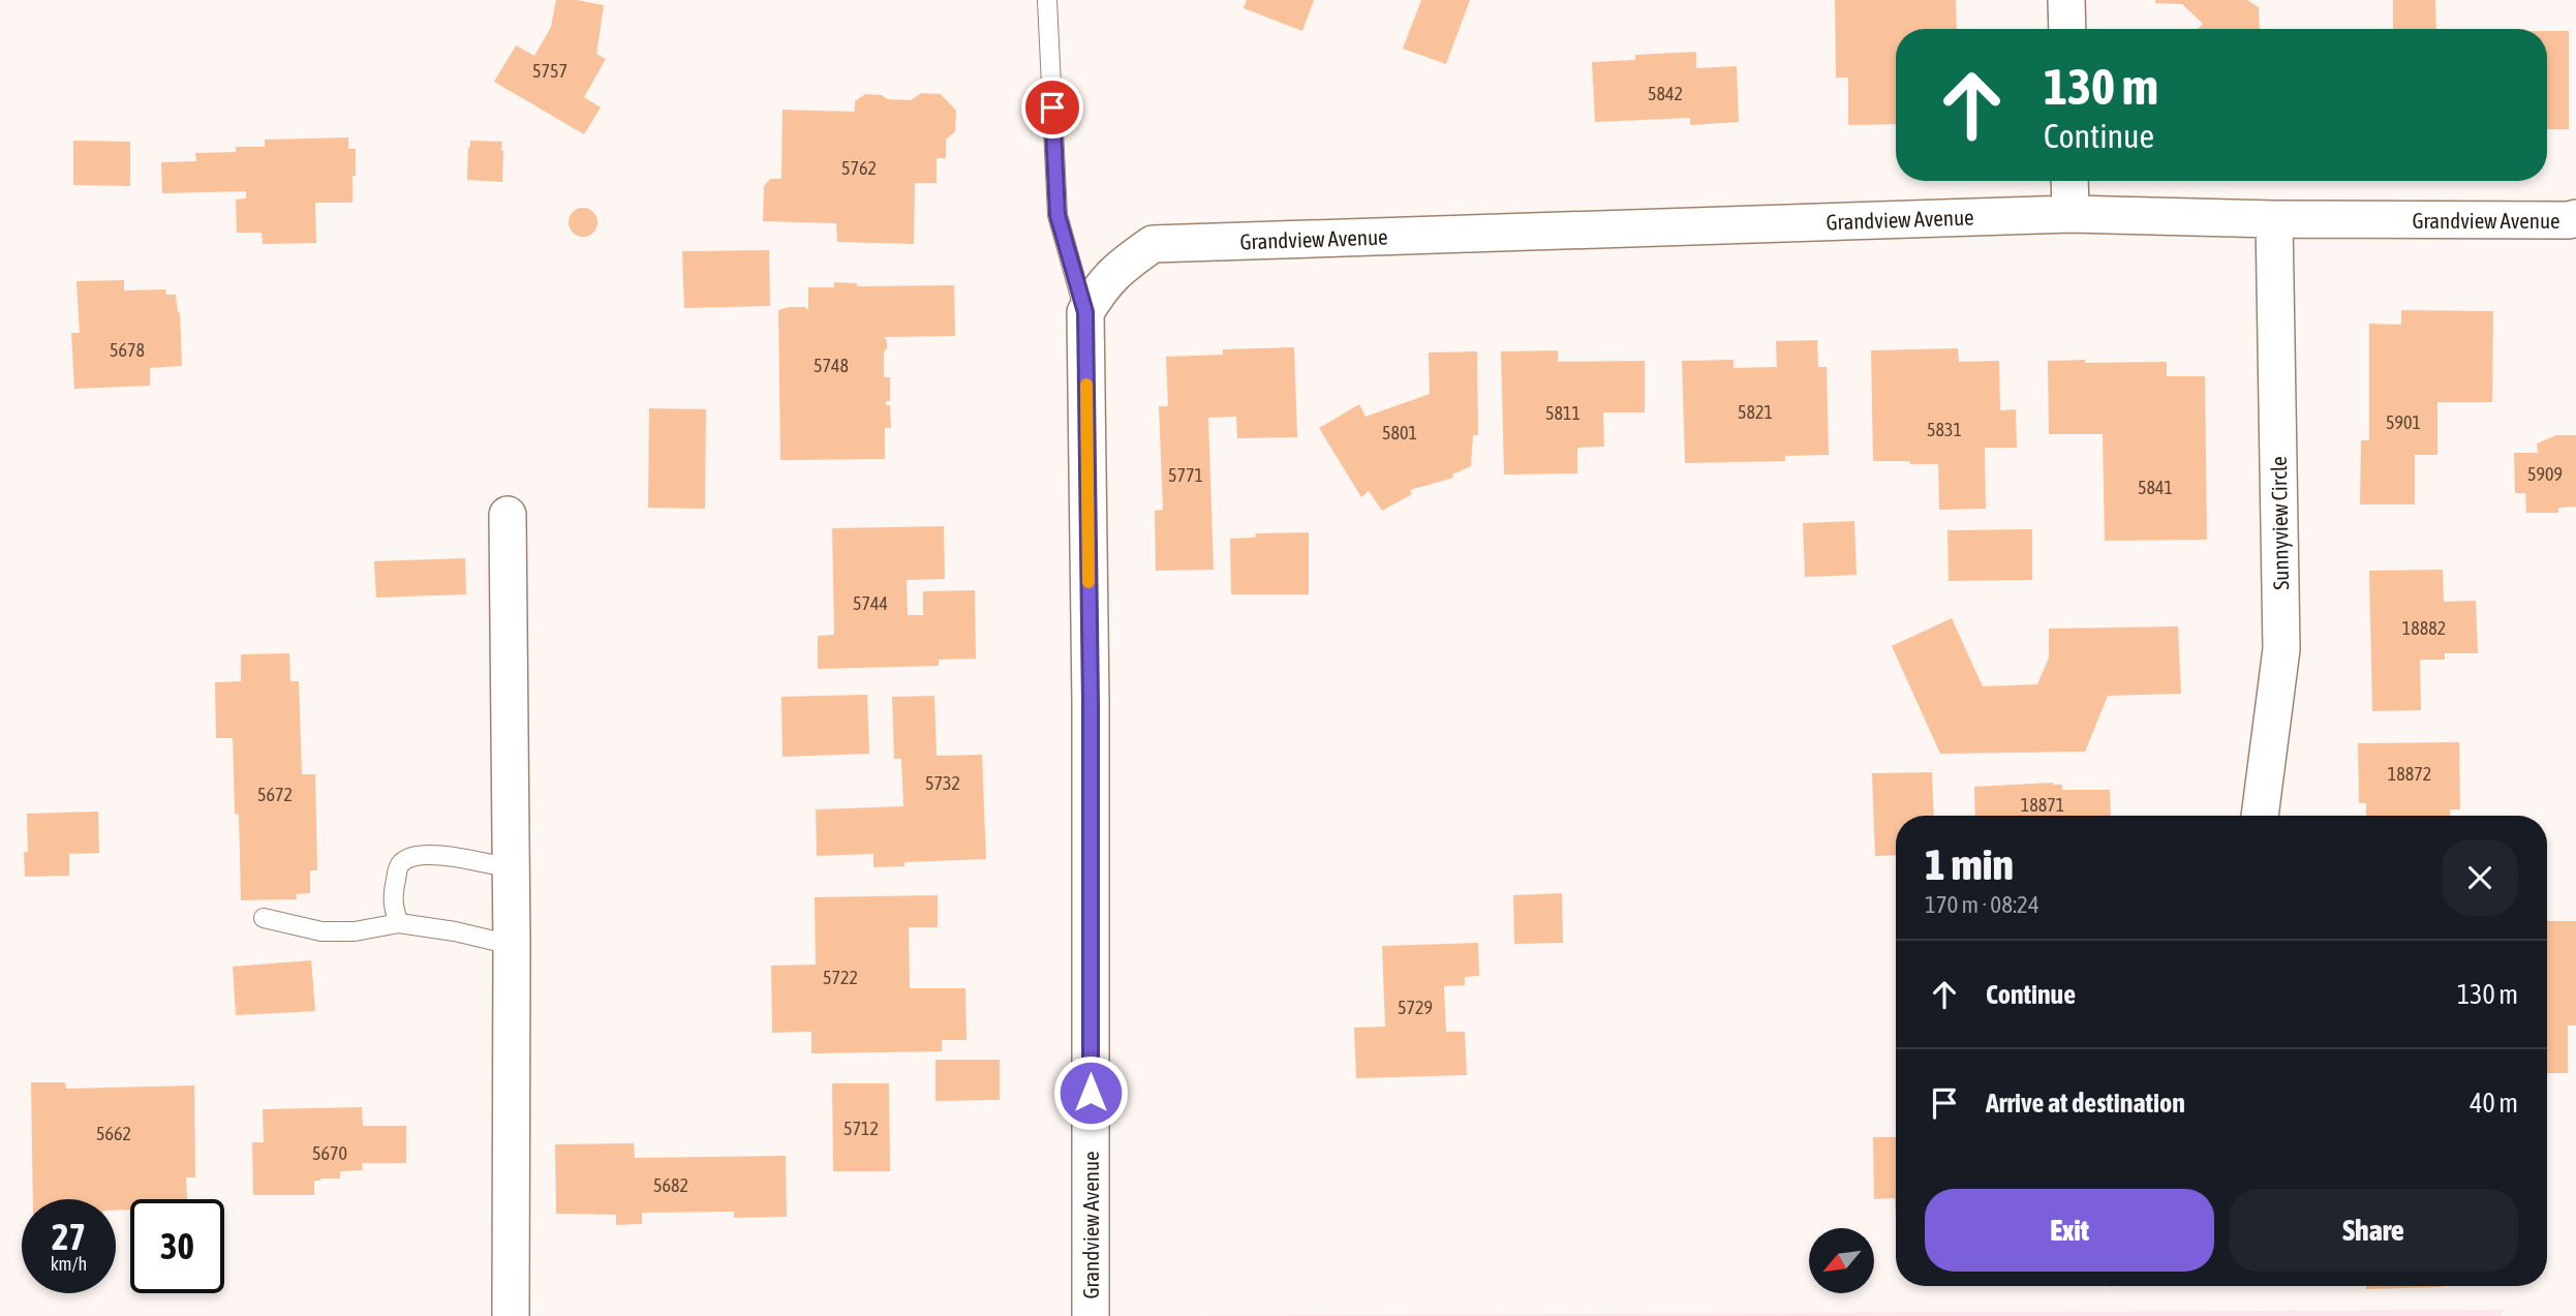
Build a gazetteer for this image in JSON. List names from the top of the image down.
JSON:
{
  "streets": {
    "street": ["Grandview Avenue", "Sunnyview Circle"]
  },
  "crossings": [
    ["Grandview Avenue", "Sunnyview Circle"]
  ],
  "house_numbers": [
    "5757",
    "5842",
    "5762",
    "5678",
    "5748",
    "5821",
    "5811",
    "5901",
    "5831",
    "5801",
    "5909",
    "5771",
    "5841",
    "5744",
    "18882",
    "18872",
    "5732",
    "5672",
    "18871",
    "5722",
    "5729",
    "5712",
    "5662",
    "5670",
    "5682"
  ],
  "north": "bottom left",
  "page": {
    "turn": ["130 m", "Continue"],
    "heading": ["1 min", "170 m · 08:24"],
    "list": [
      {
        "name": "Continue",
        "value": "130 m"
      },
      {
        "name": "Arrive at destination",
        "value": "40 m"
      }
    ],
    "buttons": ["Exit", "Share"],
    "speed": "27 km/h",
    "limit": "30"
  }
}
